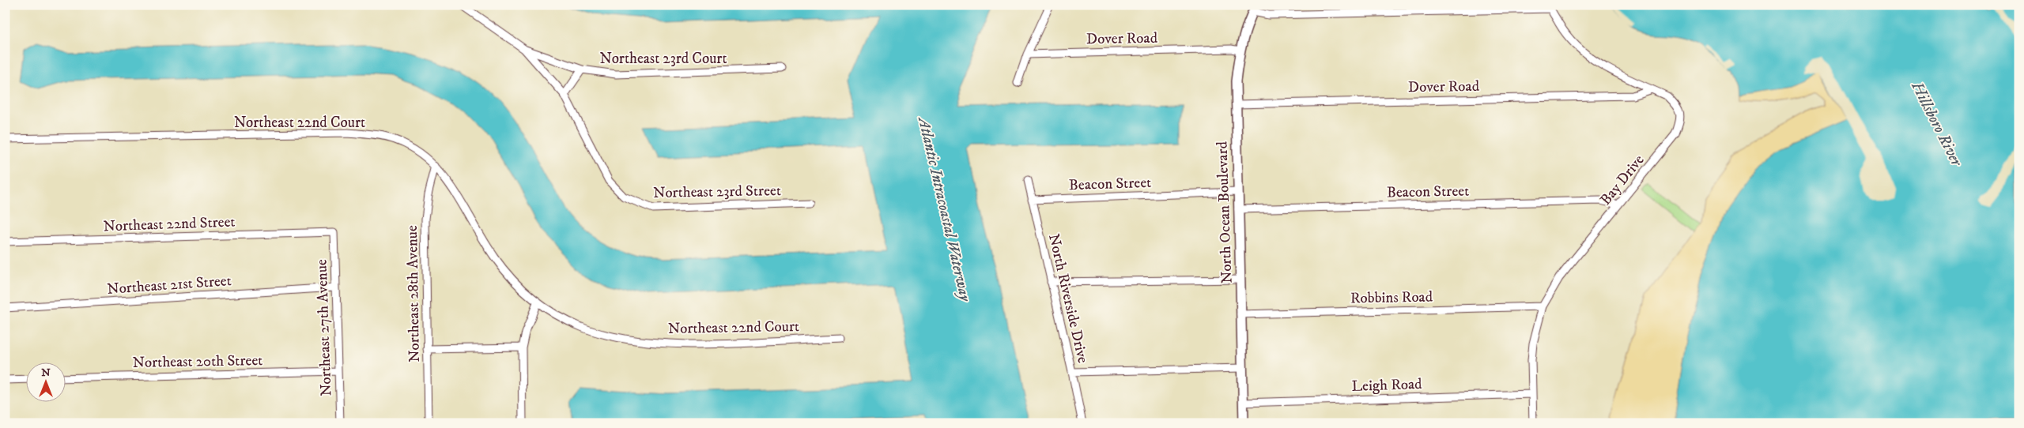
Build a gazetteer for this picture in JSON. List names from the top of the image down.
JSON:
{
  "streets": {
    "main road": ["North Ocean Boulevard"],
    "street": [
      "Dover Road",
      "Northeast 23rd Court",
      "Northeast 22nd Court",
      "Bay Drive",
      "Beacon Street",
      "Northeast 23rd Street",
      "Northeast 22nd Street",
      "Northeast 21st Street",
      "Northeast 28th Avenue",
      "Robbins Road",
      "North Riverside Drive",
      "Northeast 27th Avenue",
      "Northeast 20th Street",
      "Leigh Road"
    ]
  },
  "crossings": [
    ["Dover Road", "Bay Drive"],
    ["Dover Road", "North Ocean Boulevard"],
    ["Northeast 23rd Court", "Northeast 23rd Street"],
    ["Northeast 22nd Court", "Northeast 28th Avenue"],
    ["Bay Drive", "Beacon Street"],
    ["Bay Drive", "Robbins Road"],
    ["Bay Drive", "Leigh Road"],
    ["Beacon Street", "North Ocean Boulevard"],
    ["Beacon Street", "North Riverside Drive"],
    ["North Ocean Boulevard", "Robbins Road"],
    ["North Ocean Boulevard", "Leigh Road"],
    ["Northeast 22nd Street", "Northeast 27th Avenue"],
    ["Northeast 21st Street", "Northeast 27th Avenue"],
    ["Northeast 27th Avenue", "Northeast 20th Street"]
  ],
  "water": ["Hillsboro River", "Atlantic Intracoastal Waterway"],
  "north": "top"
}
